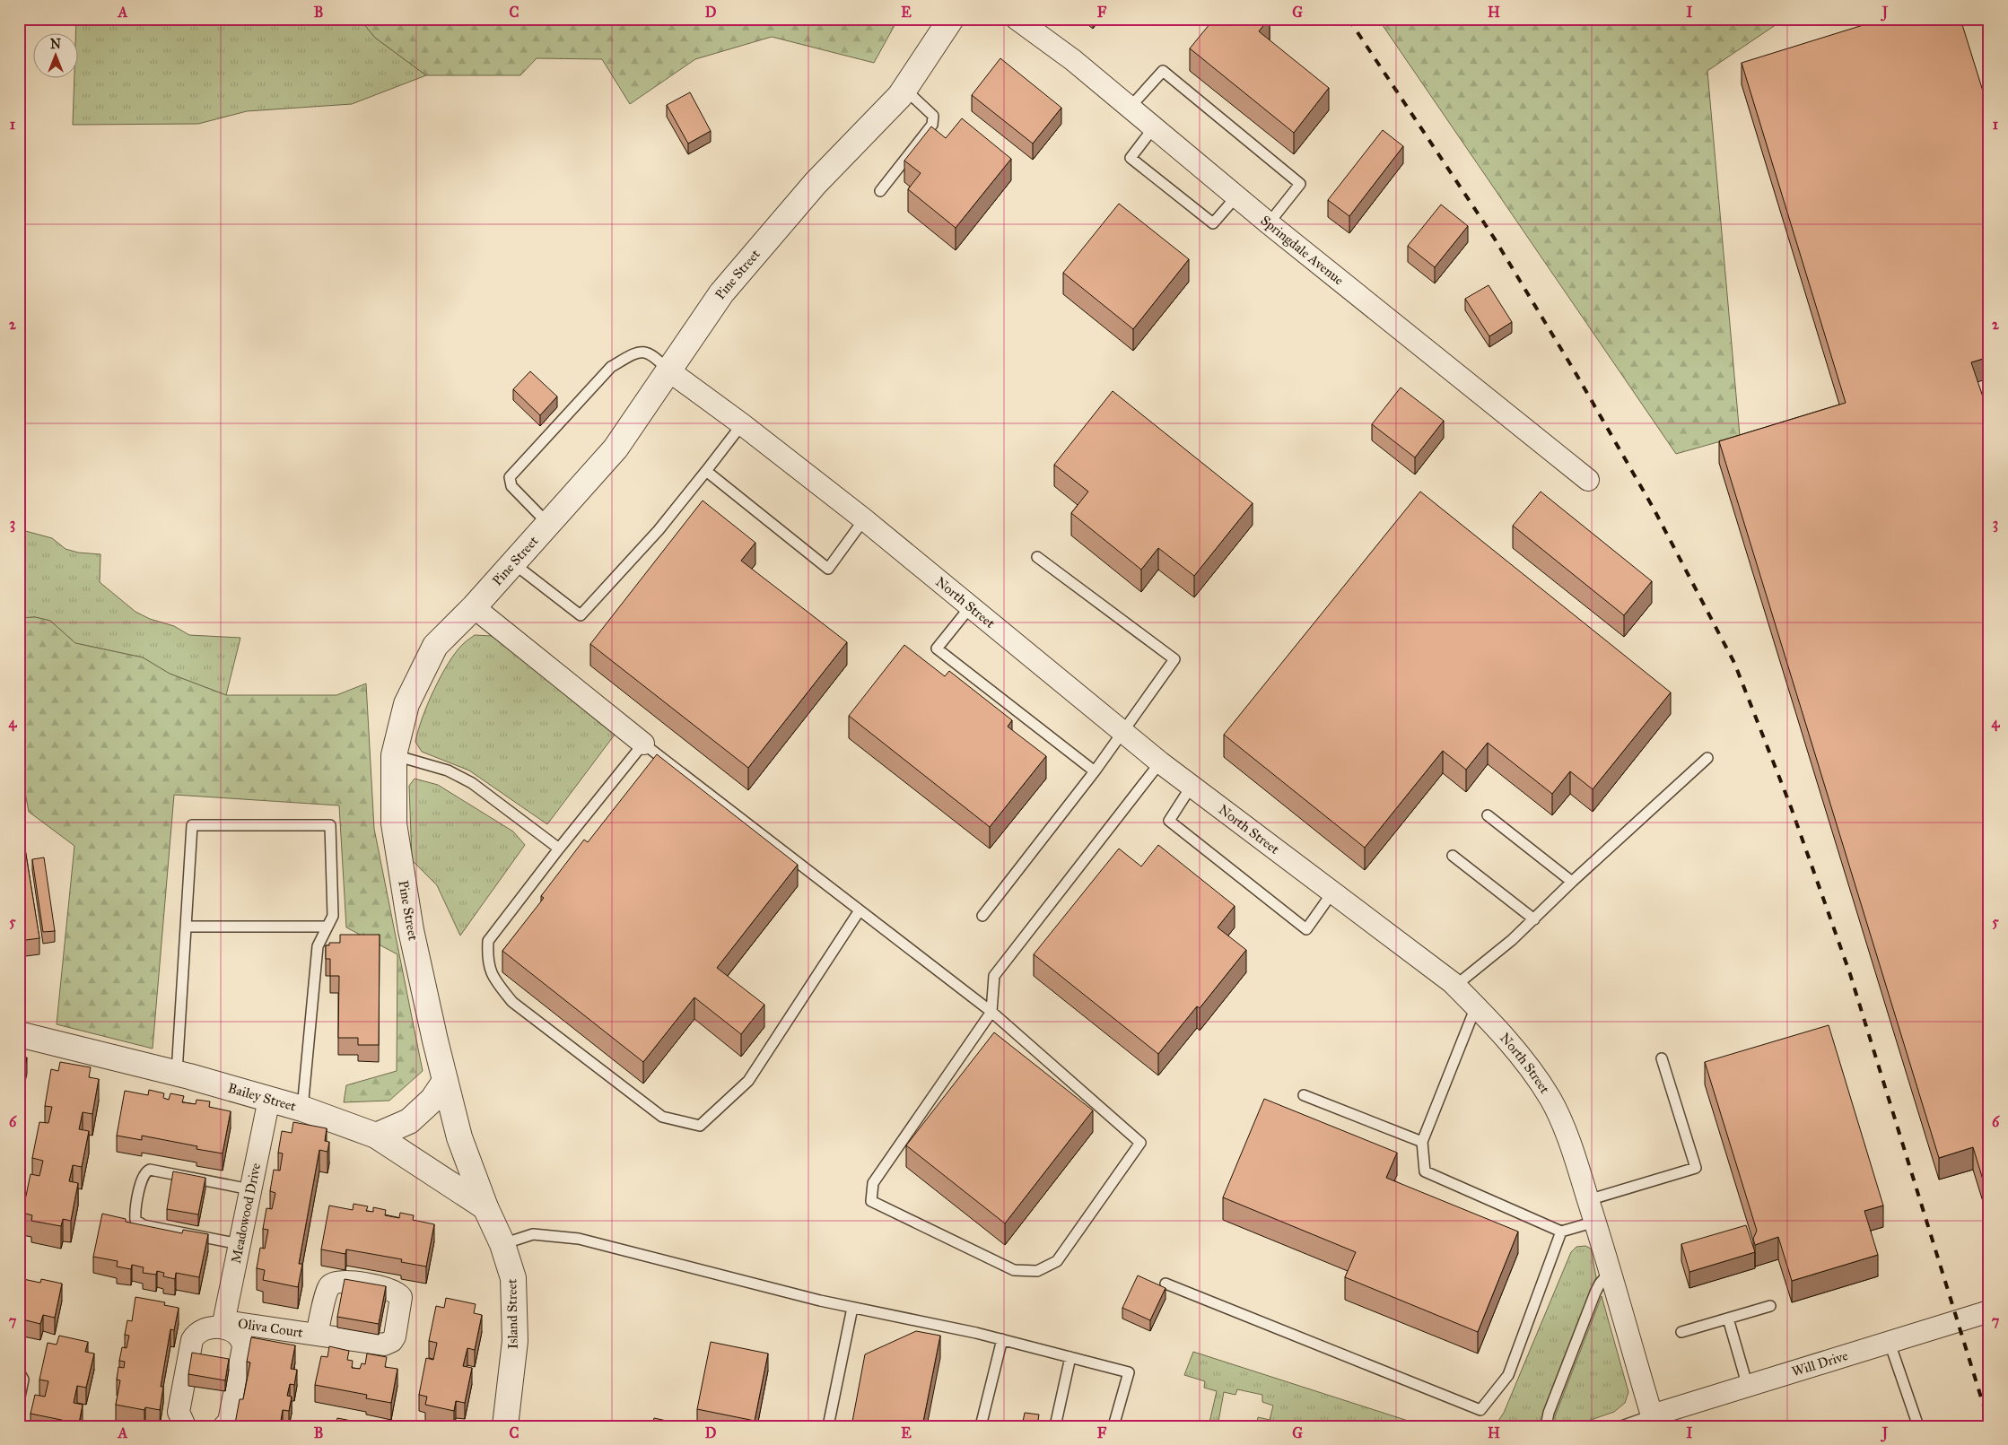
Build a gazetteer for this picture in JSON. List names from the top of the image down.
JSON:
{
  "streets": {
    "street": [
      "Springdale Avenue",
      "Pine Street",
      "North Street",
      "Bailey Street",
      "Meadowood Drive",
      "Island Street",
      "Oliva Court",
      "Will Drive"
    ]
  },
  "crossings": [
    ["Pine Street", "North Street"],
    ["Pine Street", "Bailey Street"],
    ["Pine Street", "Island Street"],
    ["North Street", "Will Drive"],
    ["Bailey Street", "Meadowood Drive"],
    ["Bailey Street", "Island Street"],
    ["Meadowood Drive", "Oliva Court"]
  ],
  "north": "top",
  "grid": {
    "columns": [
      "A",
      "B",
      "C",
      "D",
      "E",
      "F",
      "G",
      "H",
      "I",
      "J"
    ],
    "rows": [
      "1",
      "2",
      "3",
      "4",
      "5",
      "6",
      "7"
    ]
  }
}
